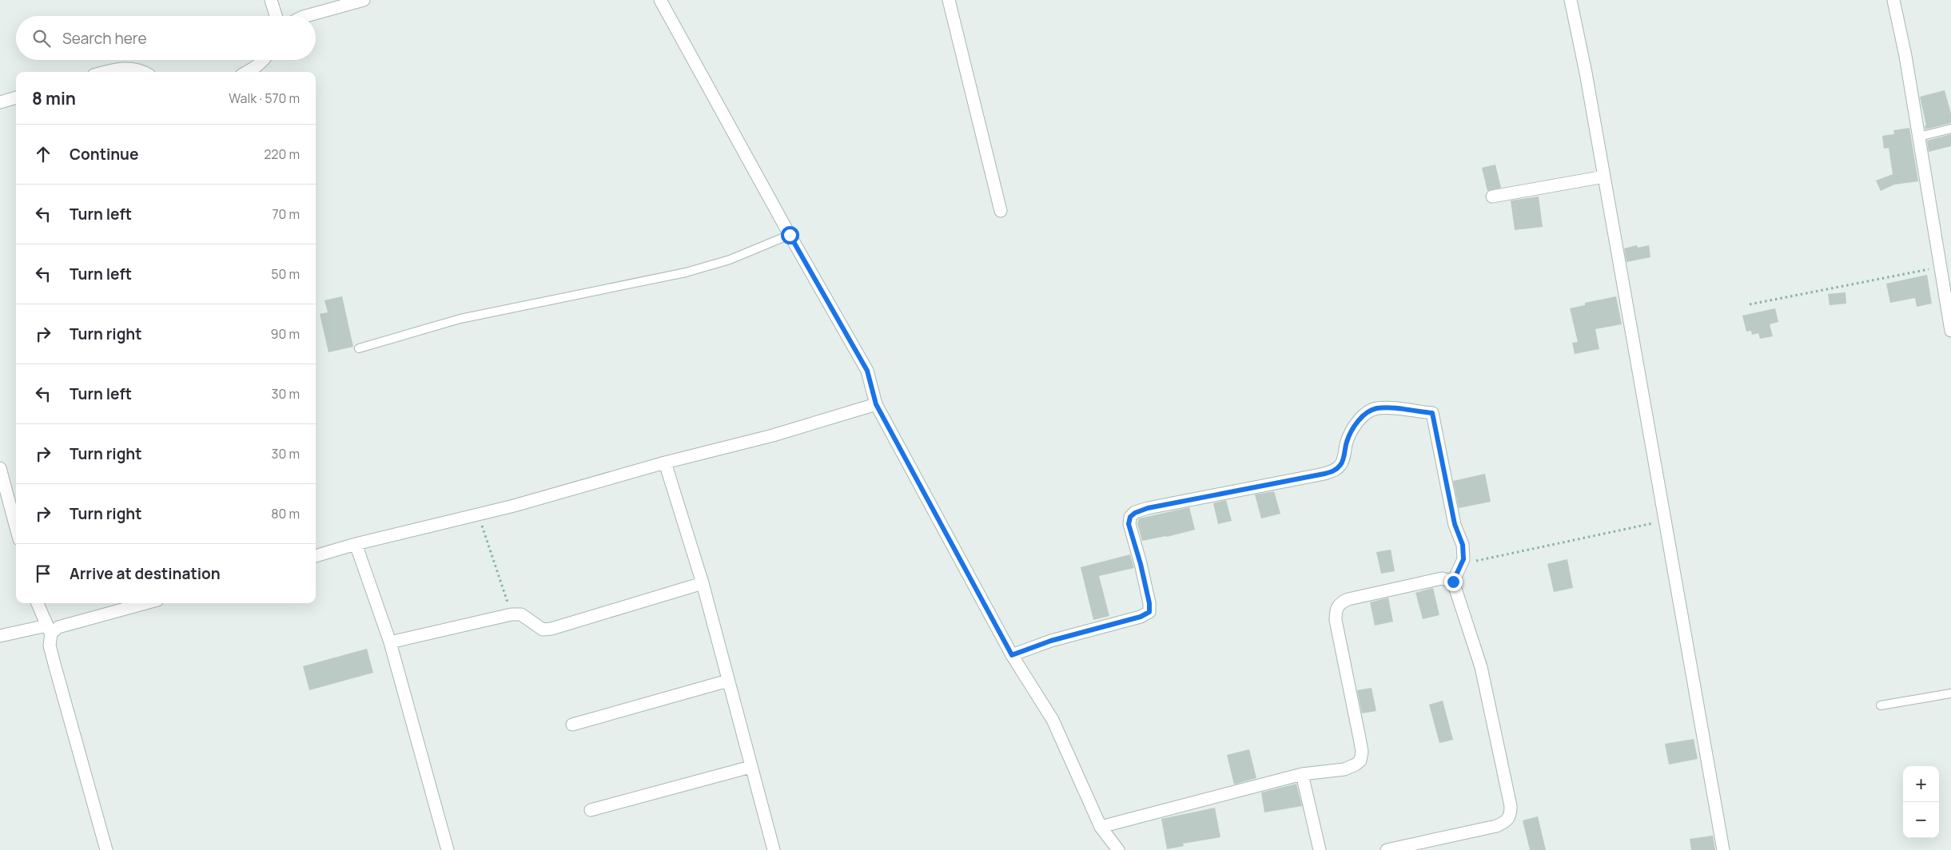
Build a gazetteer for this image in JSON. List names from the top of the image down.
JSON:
{
  "page": {
    "search": "Search here",
    "heading": ["8 min", "Walk · 570 m"],
    "list": [
      ["Continue", "220 m"],
      ["Turn left", "70 m"],
      ["Turn left", "50 m"],
      ["Turn right", "90 m"],
      ["Turn left", "30 m"],
      ["Turn right", "30 m"],
      ["Turn right", "80 m"],
      "Arrive at destination"
    ],
    "map_buttons": ["+", "−"]
  }
}
